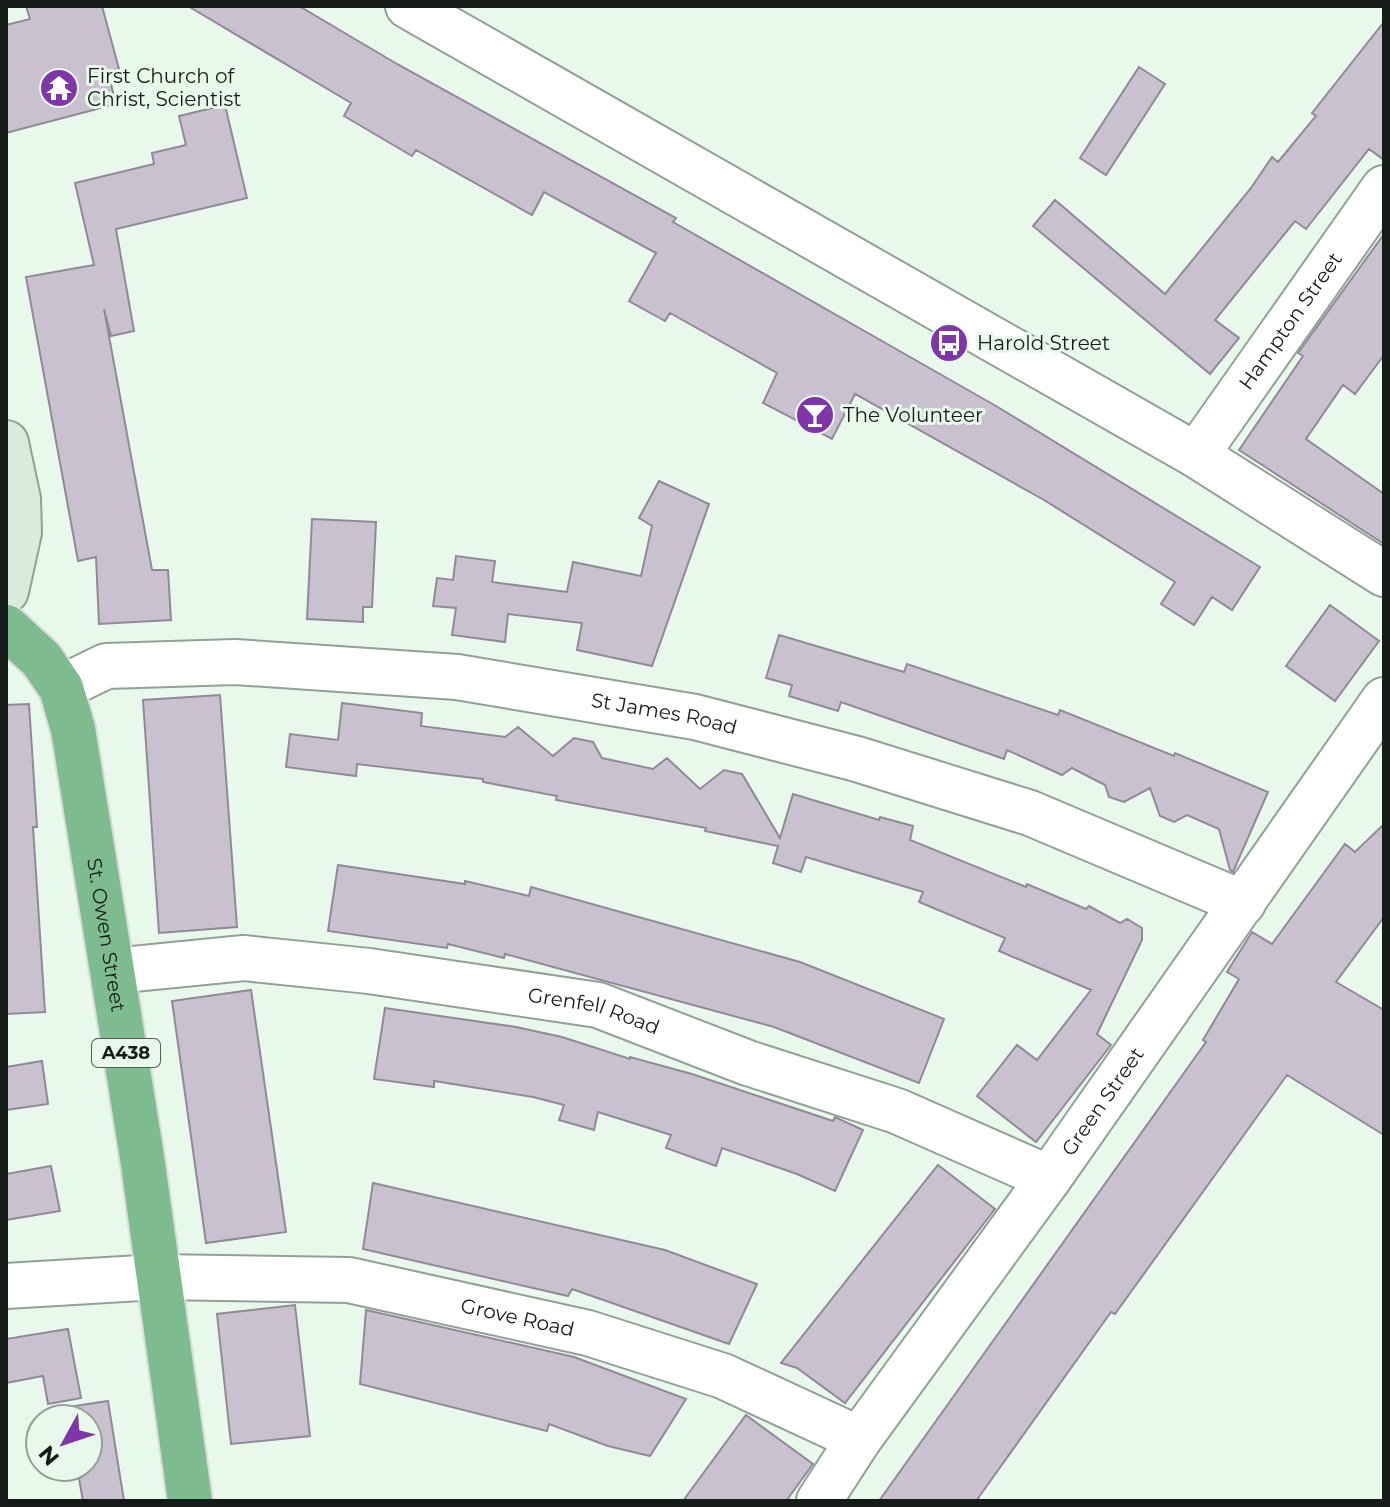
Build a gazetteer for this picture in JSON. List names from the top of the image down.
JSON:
{
  "streets": {
    "highway": ["St. Owen Street", "A438"],
    "street": [
      "Hampton Street",
      "St James Road",
      "Grenfell Road",
      "Green Street",
      "Grove Road"
    ]
  },
  "crossings": [
    ["St James Road", "St. Owen Street"],
    ["St James Road", "Green Street"],
    ["St. Owen Street", "Grenfell Road"],
    ["St. Owen Street", "Grove Road"],
    ["Grenfell Road", "Green Street"],
    ["Green Street", "Grove Road"]
  ],
  "places": {
    "temple": ["First Church of Christ, Scientist"],
    "bus stop": ["Harold Street"],
    "bar": ["The Volunteer"]
  },
  "north": "bottom left"
}
